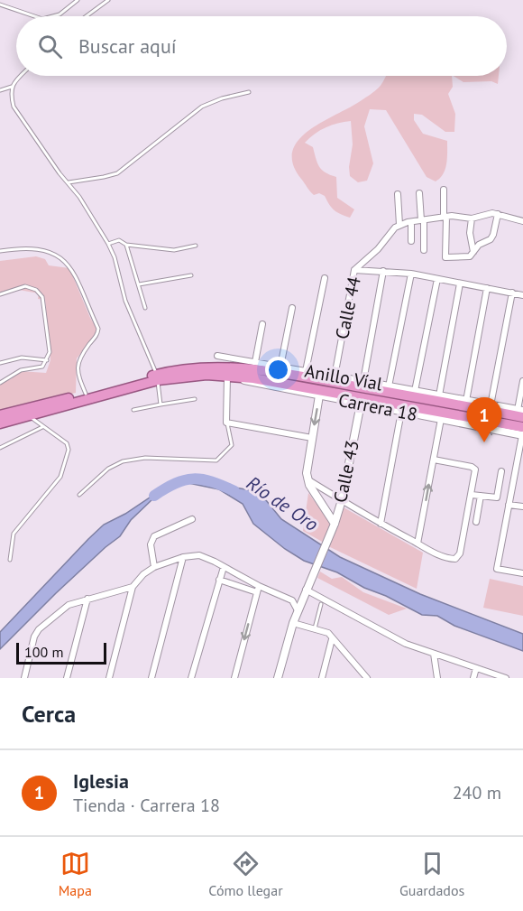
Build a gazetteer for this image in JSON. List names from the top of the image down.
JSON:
{
  "streets": {
    "highway": ["Anillo Víal"],
    "street": ["Calle 44", "Carrera 18", "Calle 43"]
  },
  "crossings": [
    ["Anillo Víal", "Carrera 18"],
    ["Carrera 18", "Calle 43"]
  ],
  "water": ["Río de Oro"],
  "scale_bar": "100 m",
  "page": {
    "search": "Buscar aquí",
    "pins": "1",
    "scale": "100 m",
    "heading": "Cerca",
    "list": [
      {
        "mark": "1",
        "name": "Iglesia",
        "note": "Tienda · Carrera 18",
        "value": "240 m"
      }
    ],
    "nav": ["Mapa", "Cómo llegar", "Guardados"]
  }
}
